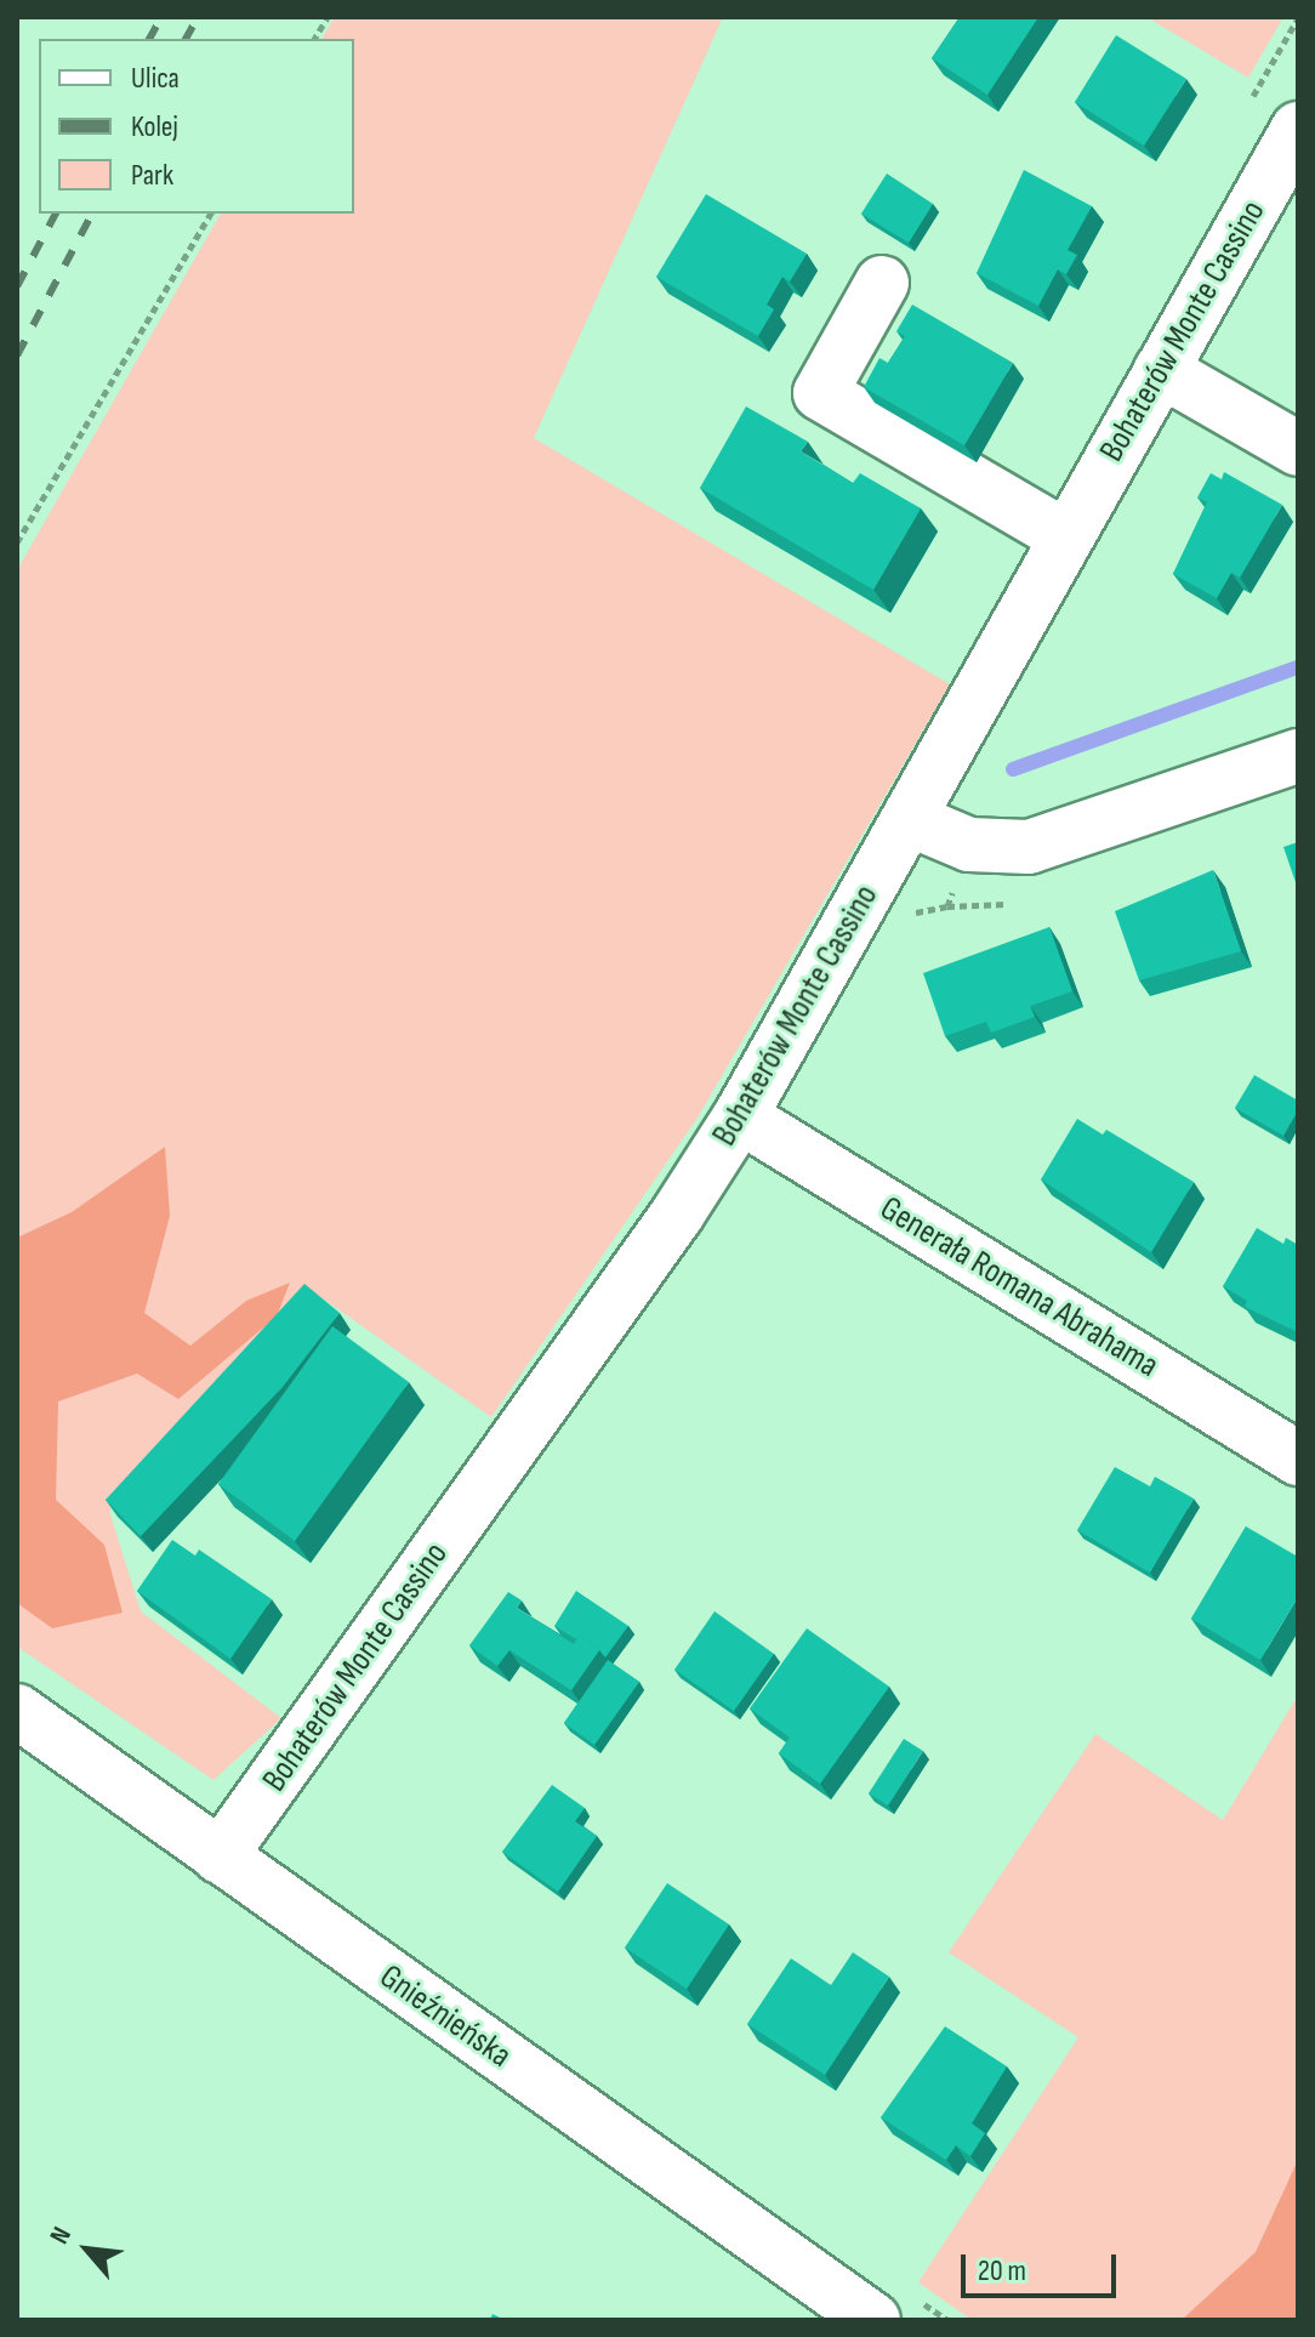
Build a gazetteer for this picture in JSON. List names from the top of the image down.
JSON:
{
  "streets": {
    "street": ["Bohaterów Monte Cassino", "Generała Romana Abrahama", "Gnieźnieńska"]
  },
  "crossings": [
    ["Bohaterów Monte Cassino", "Generała Romana Abrahama"],
    ["Bohaterów Monte Cassino", "Gnieźnieńska"]
  ],
  "legend": ["Ulica", "Kolej", "Park"],
  "scale_bar": "20 m",
  "north": "top left"
}
